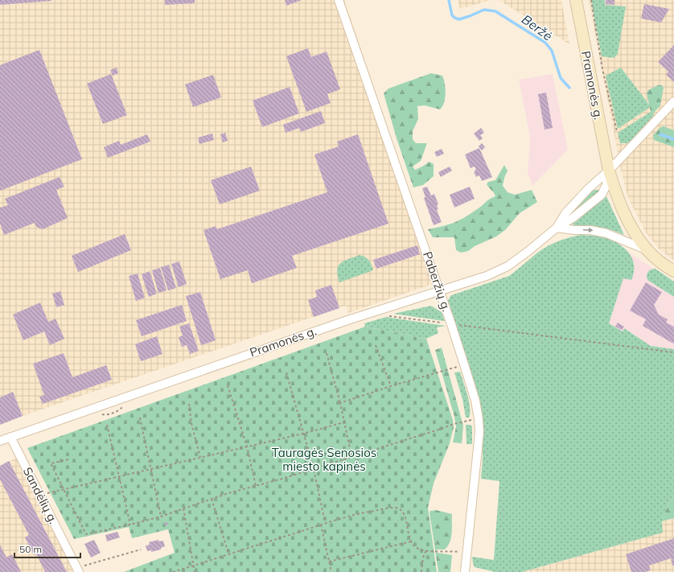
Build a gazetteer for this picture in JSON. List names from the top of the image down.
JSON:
{
  "streets": {
    "main road": ["Pramonės g."],
    "street": ["Paberžių g.", "Sandėlių g."]
  },
  "crossings": [
    ["Pramonės g.", "Paberžių g."],
    ["Pramonės g.", "Sandėlių g."]
  ],
  "water": ["Beržė"],
  "parks": ["Tauragės Senosios miesto kapinės"],
  "scale_bar": "50 m"
}
